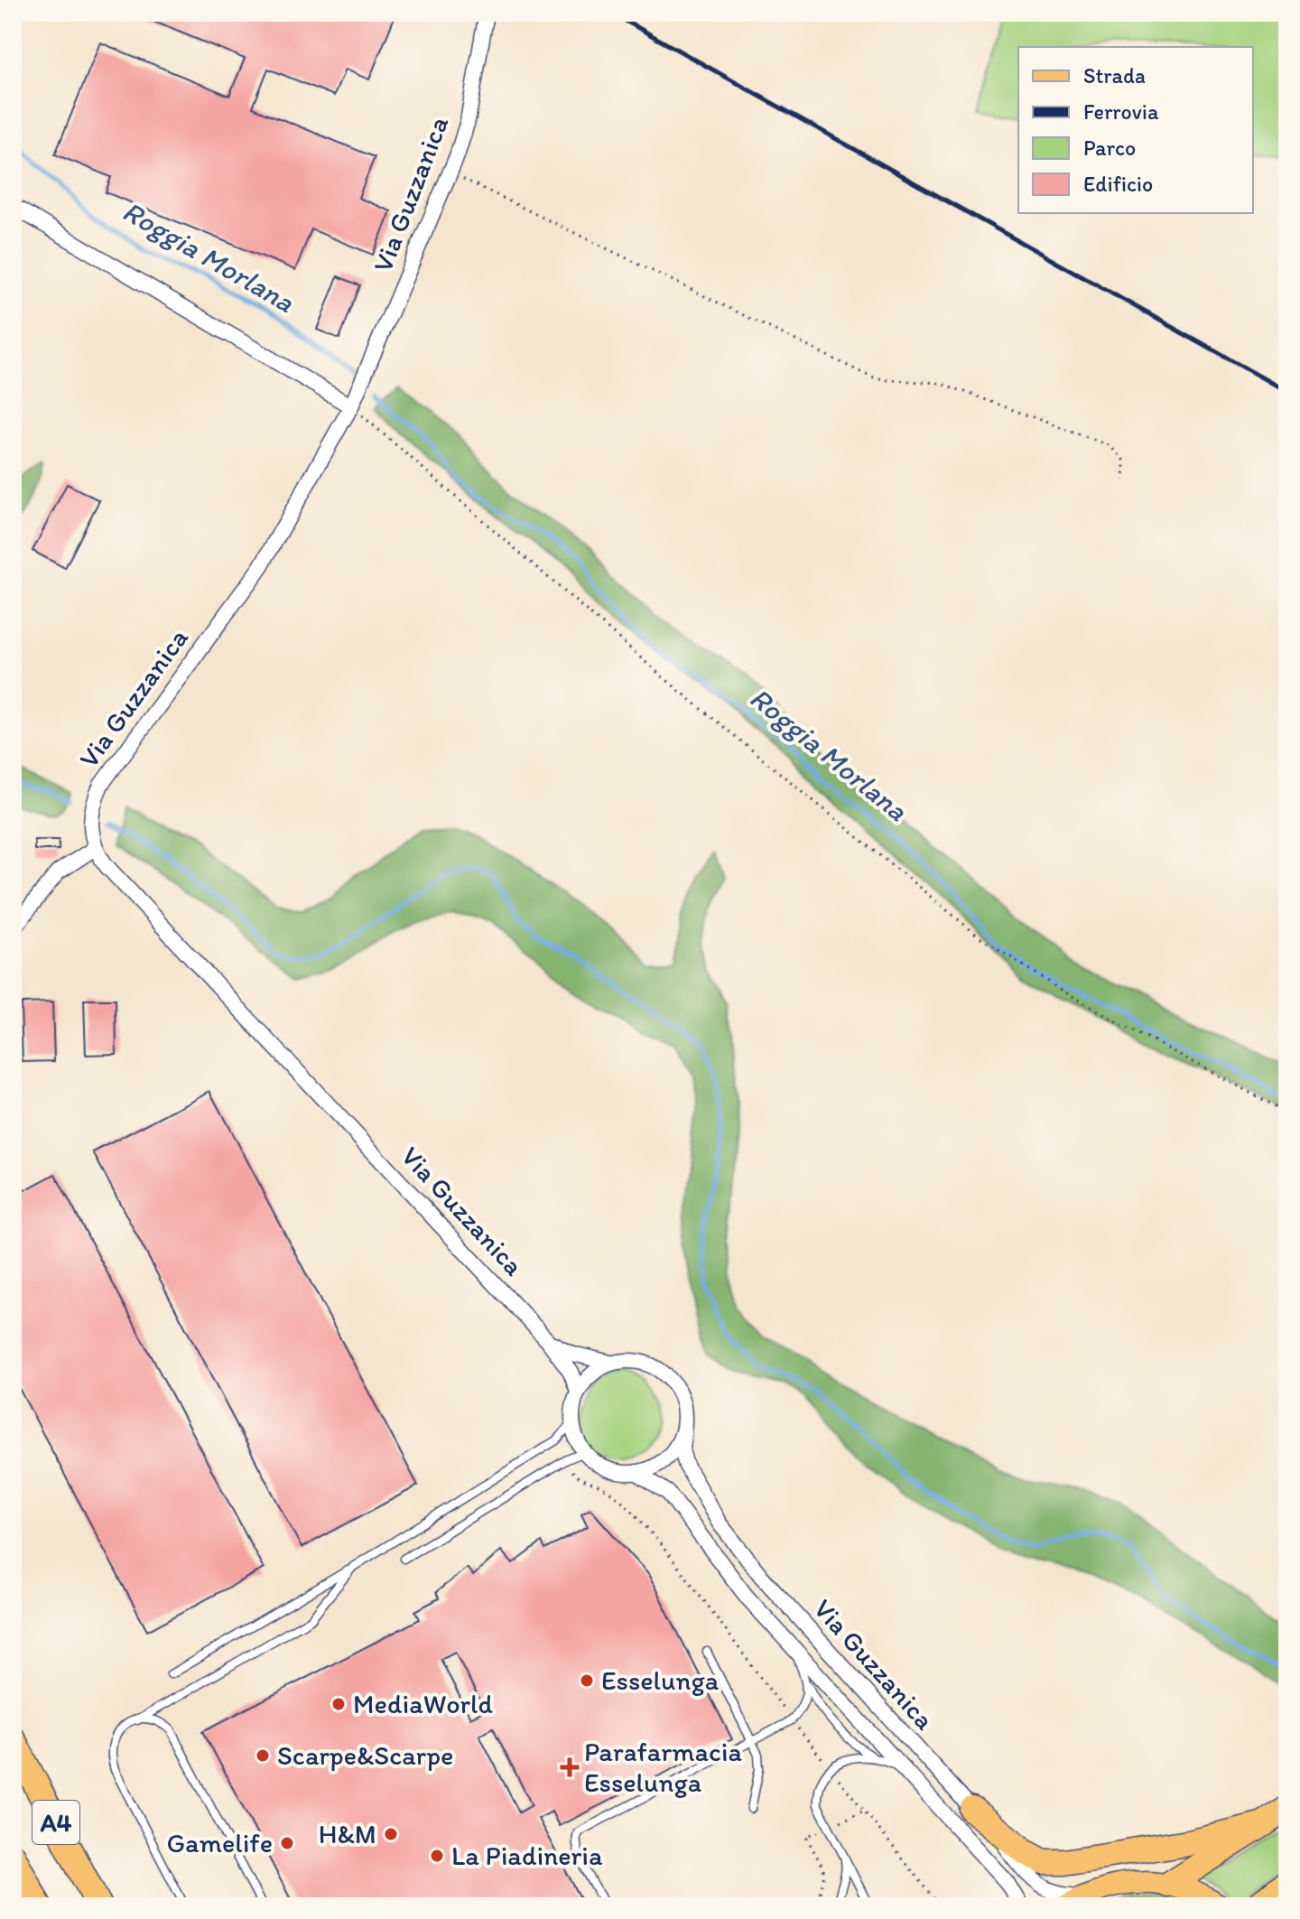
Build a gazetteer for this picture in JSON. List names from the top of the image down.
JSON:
{
  "streets": {
    "highway": ["A4"],
    "street": ["Via Guzzanica"]
  },
  "water": ["Roggia Morlana"],
  "places": {
    "other": [
      "Esselunga",
      "MediaWorld",
      "Scarpe&Scarpe",
      "H&M",
      "Gamelife",
      "La Piadineria"
    ],
    "health": ["Parafarmacia Esselunga"]
  },
  "legend": [
    "Strada",
    "Ferrovia",
    "Parco",
    "Edificio"
  ]
}
